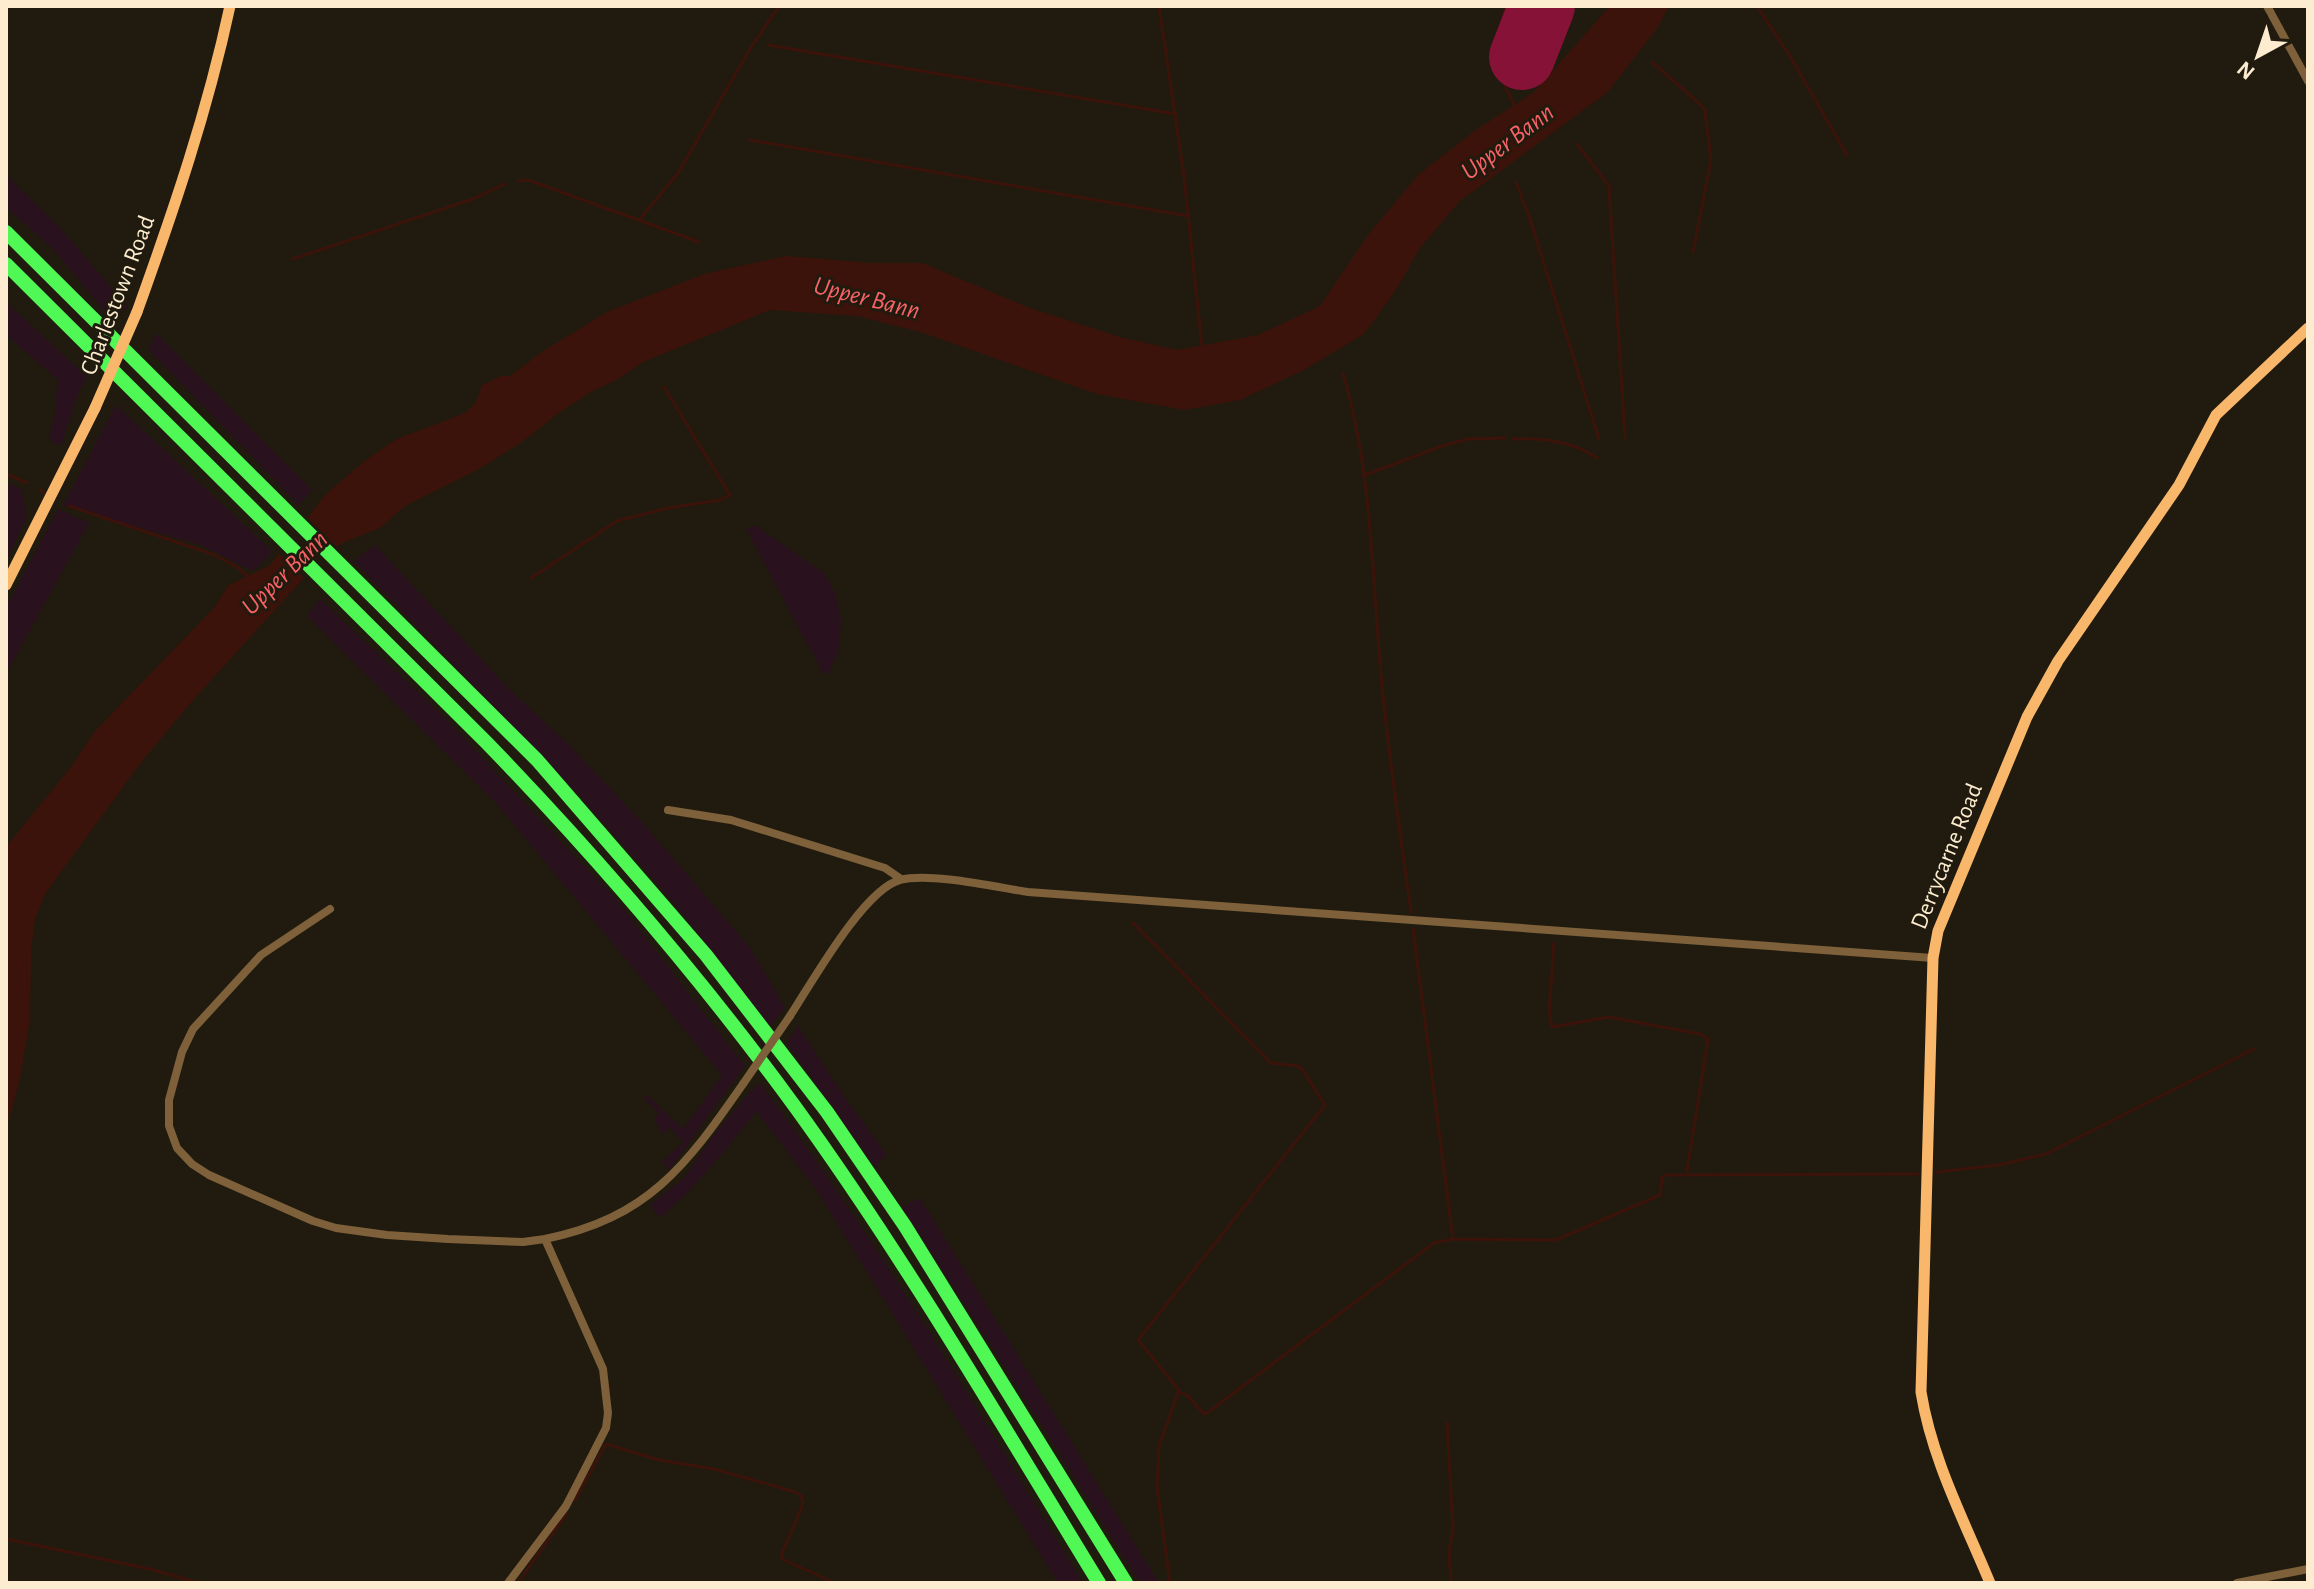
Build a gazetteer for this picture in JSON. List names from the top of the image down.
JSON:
{
  "streets": {
    "street": ["Charlestown Road", "Derrycarne Road"]
  },
  "water": ["Upper Bann"],
  "north": "bottom left"
}
